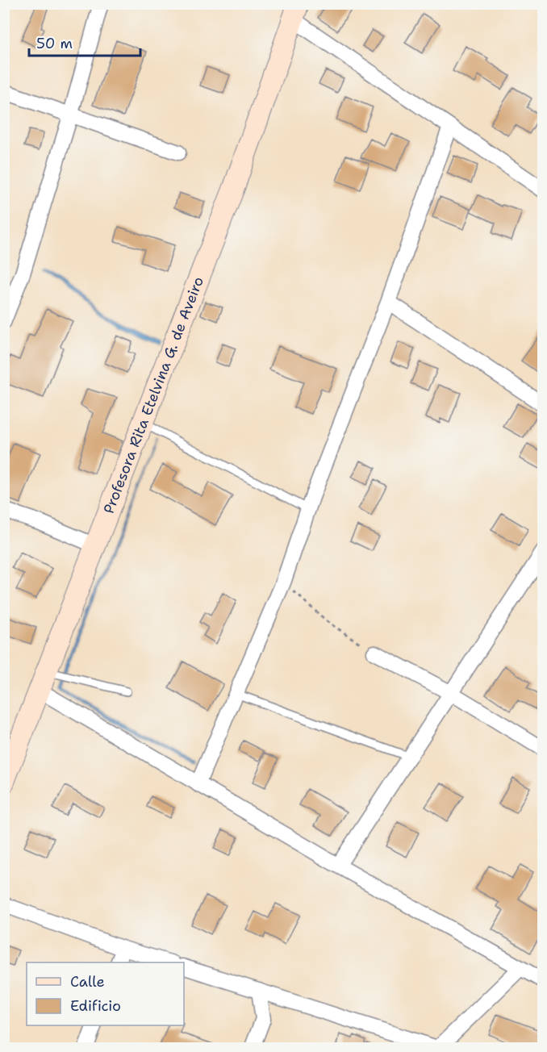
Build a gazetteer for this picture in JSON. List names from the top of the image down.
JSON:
{
  "streets": {
    "street": ["Profesora Rita Etelvina G. de Aveiro"]
  },
  "legend": ["Calle", "Edificio"],
  "scale_bar": "50 m"
}
